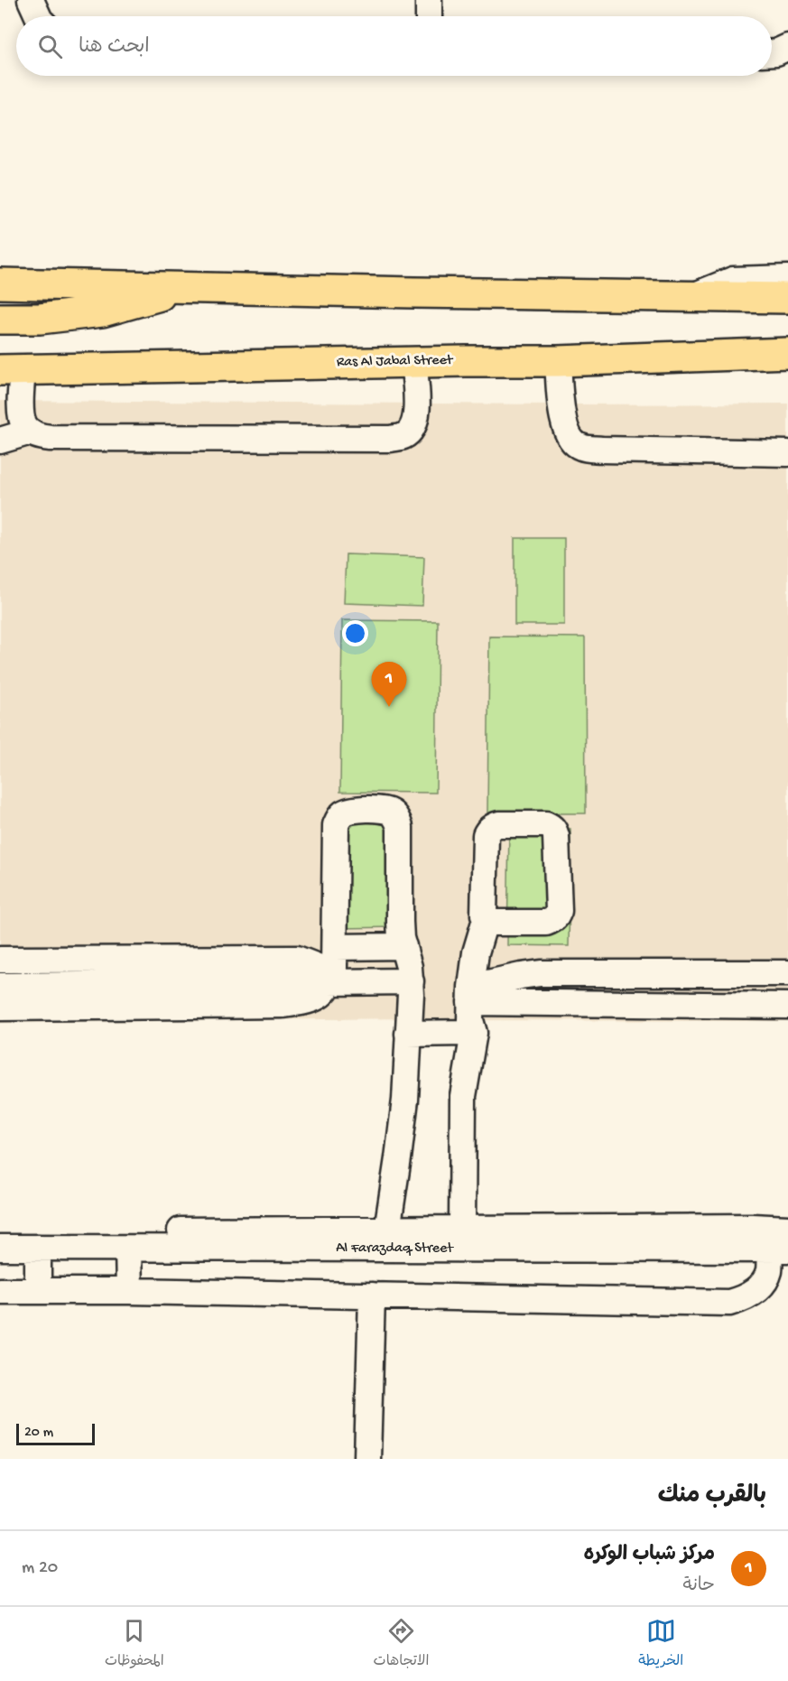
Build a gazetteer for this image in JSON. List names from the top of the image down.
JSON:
{
  "streets": {
    "main road": ["Ras Al Jabal Street"],
    "street": ["Al Farazdaq Street"]
  },
  "scale_bar": "20 m",
  "page": {
    "search": "ابحث هنا",
    "pins": "1",
    "scale": "20 m",
    "heading": "بالقرب منك",
    "list": [
      {
        "mark": "1",
        "name": "مركز شباب الوكره",
        "note": "حانة",
        "value": "20 m"
      }
    ],
    "nav": ["الخريطة", "الاتجاهات", "المحفوظات"]
  }
}
